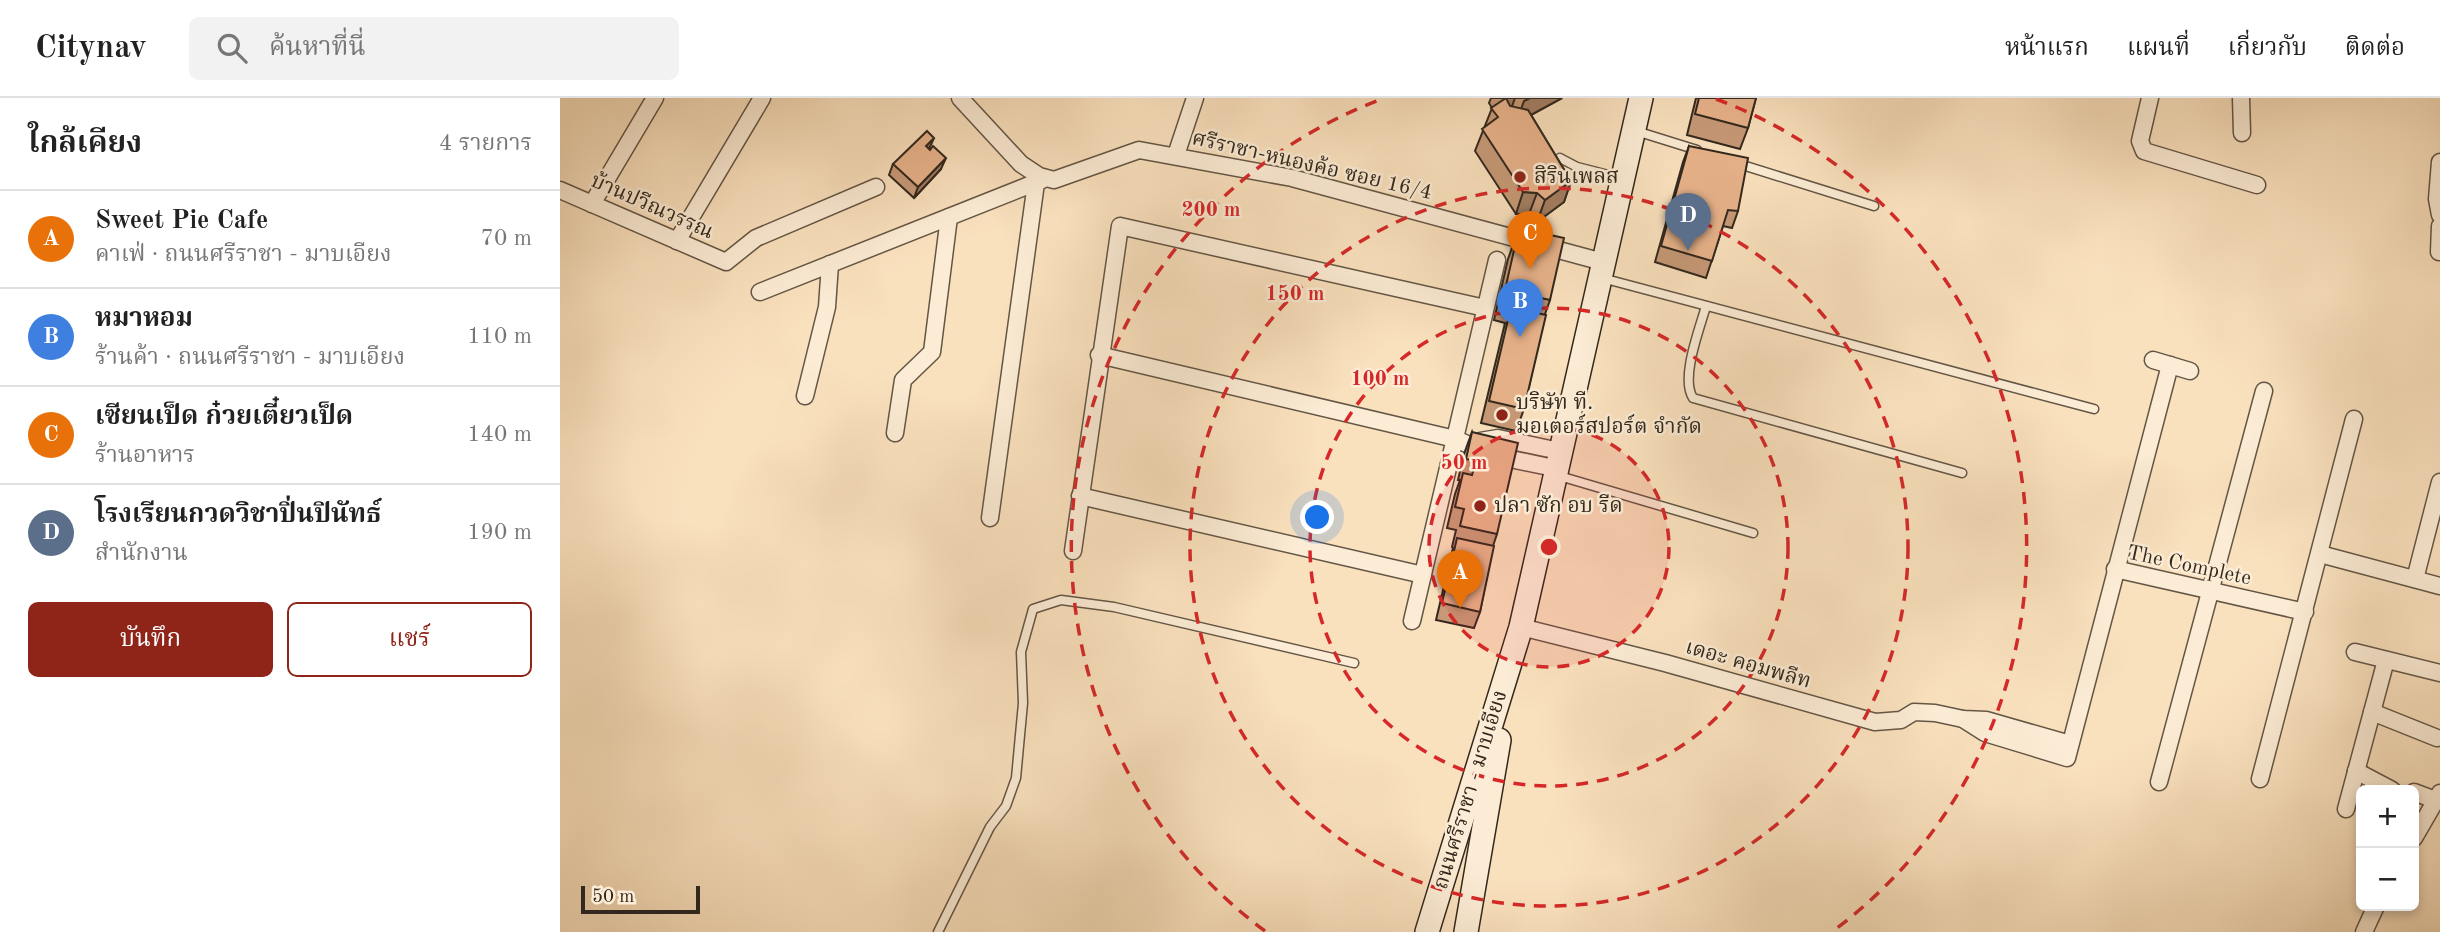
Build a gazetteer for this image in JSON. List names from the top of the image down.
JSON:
{
  "streets": {
    "main road": ["ถนนศรีราชา - มาบเอียง"],
    "street": [
      "ศรีราชา-หนองค้อ ซอย 16/4",
      "บ้านปวีณวรรณ",
      "The Complete",
      "เดอะ คอมพลีท"
    ]
  },
  "crossings": [
    ["ศรีราชา-หนองค้อ ซอย 16/4", "ถนนศรีราชา - มาบเอียง"],
    ["The Complete", "เดอะ คอมพลีท"],
    ["เดอะ คอมพลีท", "ถนนศรีราชา - มาบเอียง"]
  ],
  "places": ["สิรินเพลส", "บริษัท ที. มอเตอร์สปอร์ต จำกัด", "ปลา ซัก อบ รีด"],
  "scale_bar": "50 m",
  "page": {
    "header": "Citynav",
    "search": "ค้นหาที่นี่",
    "nav": [
      "หน้าแรก",
      "แผนที่",
      "เกี่ยวกับ",
      "ติดต่อ"
    ],
    "heading": ["ใกล้เคียง", "4 รายการ"],
    "list": [
      {
        "mark": "A",
        "name": "Sweet Pie Cafe",
        "note": "คาเฟ่ · ถนนศรีราชา - มาบเอียง",
        "value": "70 m"
      },
      {
        "mark": "B",
        "name": "หมาหอม",
        "note": "ร้านค้า · ถนนศรีราชา - มาบเอียง",
        "value": "110 m"
      },
      {
        "mark": "C",
        "name": "เซียนเป็ด ก๋วยเตี๋ยวเป็ด",
        "note": "ร้านอาหาร",
        "value": "140 m"
      },
      {
        "mark": "D",
        "name": "โรงเรียนกวดวิชาปิ่นปินัทธ์",
        "note": "สำนักงาน",
        "value": "190 m"
      }
    ],
    "pins": [
      "D",
      "C",
      "B",
      "A"
    ],
    "buttons": ["บันทึก", "แชร์"],
    "map_buttons": ["+", "−"],
    "scale": "50 m"
  },
  "rings": [
    "200 m",
    "150 m",
    "100 m",
    "50 m"
  ]
}
